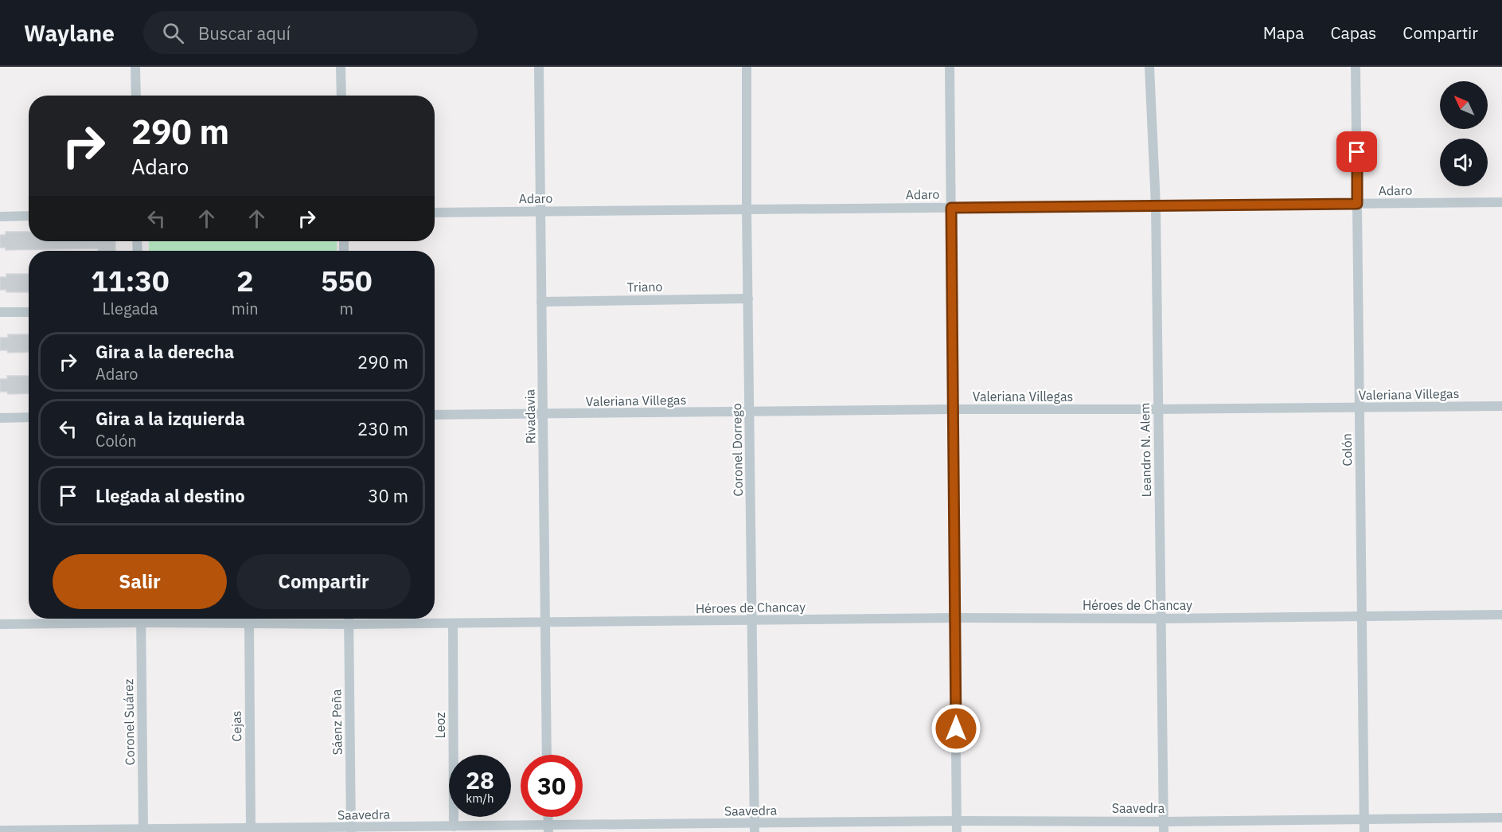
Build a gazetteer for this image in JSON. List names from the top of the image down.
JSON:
{
  "streets": {
    "street": [
      "Adaro",
      "Triano",
      "Valeriana Villegas",
      "Rivadavia",
      "Coronel Dorrego",
      "Leandro N. Alem",
      "Colón",
      "Héroes de Chancay",
      "Coronel Suárez",
      "Sáenz Peña",
      "Leoz",
      "Cejas",
      "Saavedra"
    ]
  },
  "crossings": [
    ["Adaro", "Rivadavia"],
    ["Adaro", "Coronel Dorrego"],
    ["Adaro", "Leandro N. Alem"],
    ["Adaro", "Colón"],
    ["Triano", "Rivadavia"],
    ["Triano", "Coronel Dorrego"],
    ["Valeriana Villegas", "Rivadavia"],
    ["Valeriana Villegas", "Coronel Dorrego"],
    ["Valeriana Villegas", "Leandro N. Alem"],
    ["Valeriana Villegas", "Colón"],
    ["Rivadavia", "Héroes de Chancay"],
    ["Coronel Dorrego", "Héroes de Chancay"],
    ["Coronel Dorrego", "Saavedra"],
    ["Leandro N. Alem", "Héroes de Chancay"],
    ["Leandro N. Alem", "Saavedra"],
    ["Colón", "Héroes de Chancay"],
    ["Colón", "Saavedra"],
    ["Héroes de Chancay", "Sáenz Peña"],
    ["Héroes de Chancay", "Leoz"],
    ["Héroes de Chancay", "Cejas"],
    ["Coronel Suárez", "Saavedra"],
    ["Sáenz Peña", "Saavedra"],
    ["Leoz", "Saavedra"],
    ["Cejas", "Saavedra"]
  ],
  "north": "top left",
  "page": {
    "header": "Waylane",
    "search": "Buscar aquí",
    "nav": ["Mapa", "Capas", "Compartir"],
    "turn": ["290 m", "Adaro"],
    "eta": [
      "11:30",
      "Llegada",
      "2",
      "min",
      "550",
      "m"
    ],
    "list": [
      {
        "name": "Gira a la derecha",
        "note": "Adaro",
        "value": "290 m"
      },
      {
        "name": "Gira a la izquierda",
        "note": "Colón",
        "value": "230 m"
      },
      {
        "name": "Llegada al destino",
        "value": "30 m"
      }
    ],
    "buttons": ["Salir", "Compartir"],
    "speed": "28 km/h",
    "limit": "30"
  }
}
